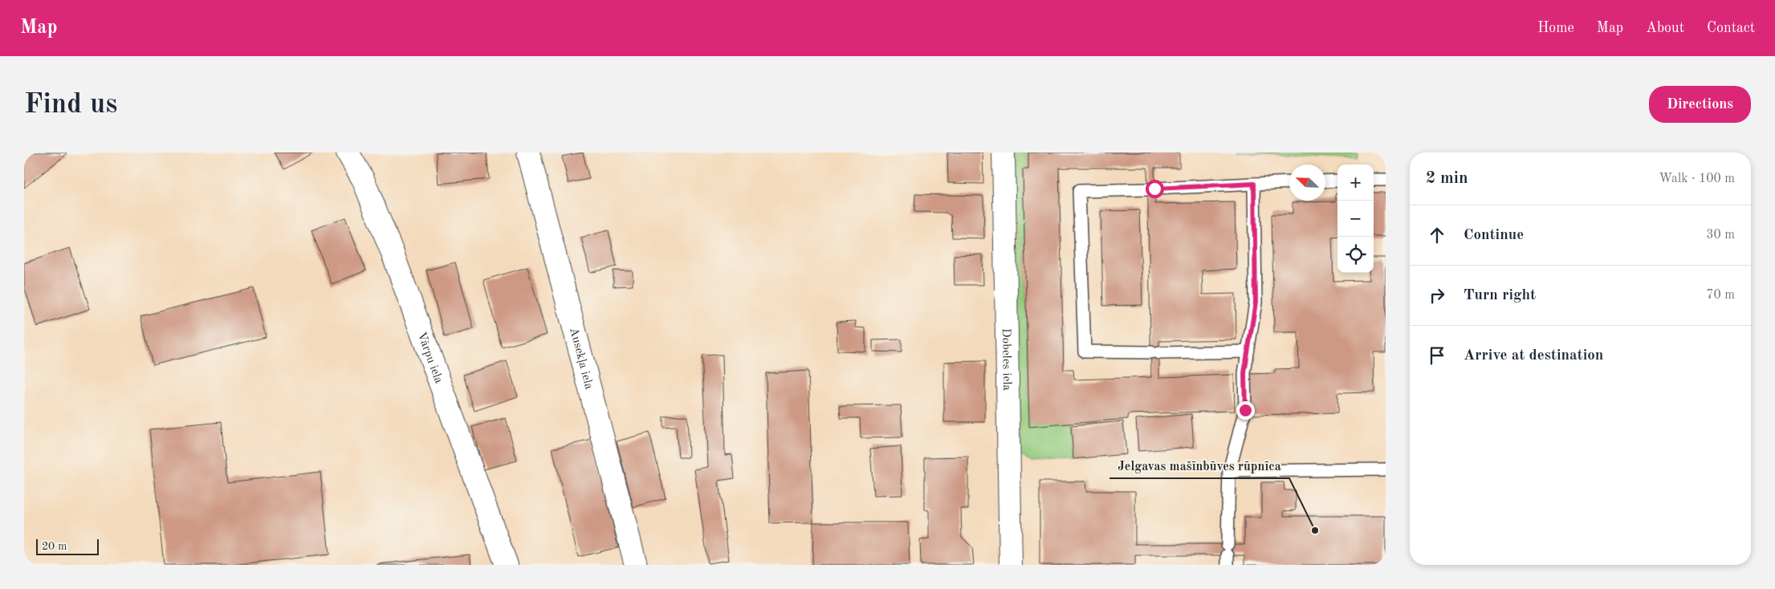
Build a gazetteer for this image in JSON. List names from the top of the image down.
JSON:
{
  "streets": {
    "street": ["Vārpu iela", "Ausekļa iela", "Dobeles iela"]
  },
  "places": ["Jelgavas mašīnbūves rūpnīca"],
  "scale_bar": "20 m",
  "north": "top left",
  "page": {
    "header": "Map",
    "nav": [
      "Home",
      "Map",
      "About",
      "Contact"
    ],
    "buttons": "Directions",
    "title": "Find us",
    "heading": ["2 min", "Walk · 100 m"],
    "map_buttons": ["+", "−"],
    "list": [
      ["Continue", "30 m"],
      ["Turn right", "70 m"],
      "Arrive at destination"
    ],
    "scale": "20 m"
  }
}
